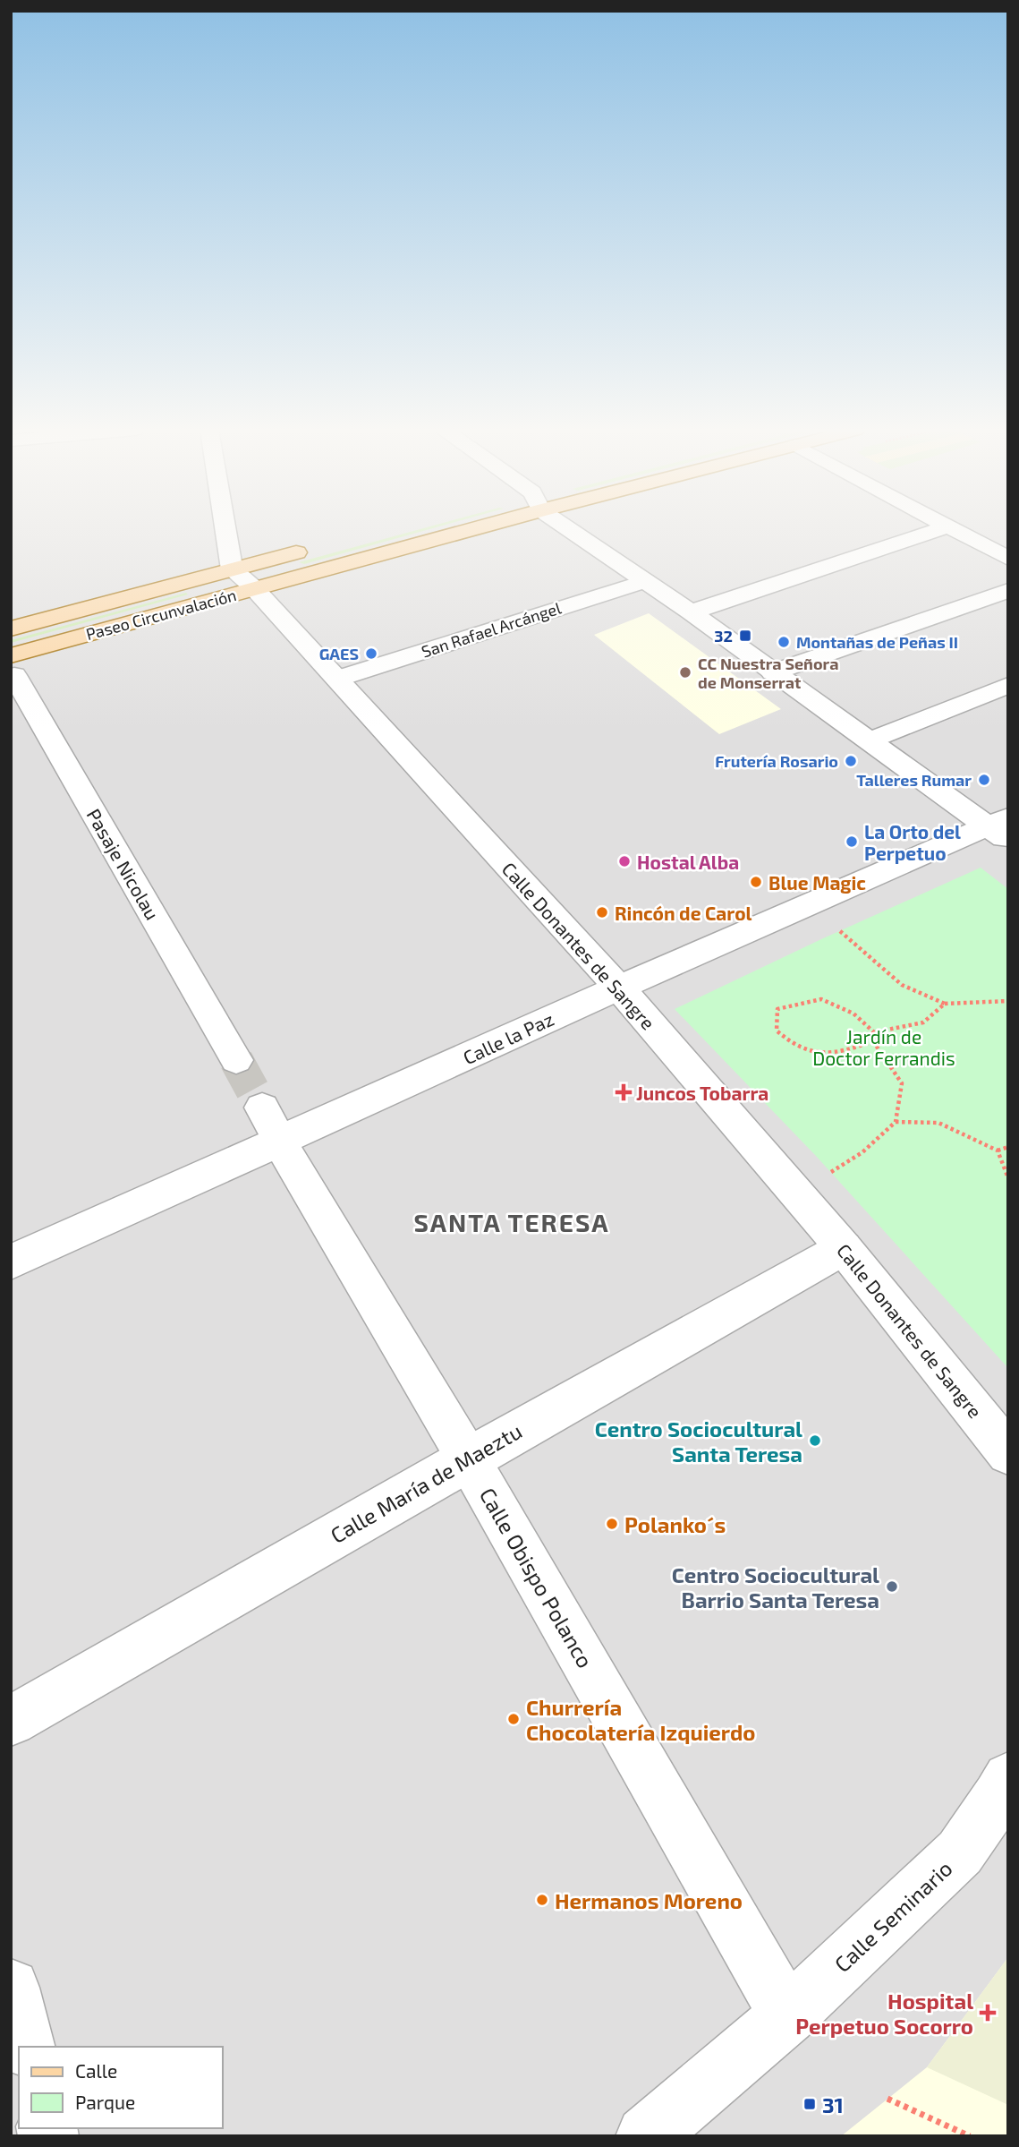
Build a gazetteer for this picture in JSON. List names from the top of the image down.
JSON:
{
  "streets": {
    "main road": ["Paseo Circunvalación"],
    "street": [
      "San Rafael Arcángel",
      "Pasaje Nicolau",
      "Calle Donantes de Sangre",
      "Calle la Paz",
      "Calle María de Maeztu",
      "Calle Obispo Polanco",
      "Calle Seminario"
    ]
  },
  "crossings": [
    ["Paseo Circunvalación", "Pasaje Nicolau"],
    ["Paseo Circunvalación", "Calle Donantes de Sangre"],
    ["San Rafael Arcángel", "Calle Donantes de Sangre"],
    ["Calle Donantes de Sangre", "Calle la Paz"],
    ["Calle Donantes de Sangre", "Calle María de Maeztu"],
    ["Calle la Paz", "Calle Obispo Polanco"],
    ["Calle María de Maeztu", "Calle Obispo Polanco"],
    ["Calle Obispo Polanco", "Calle Seminario"]
  ],
  "districts": ["SANTA TERESA"],
  "parks": ["Jardín de Doctor Ferrandis"],
  "places": {
    "transit": ["32", "31"],
    "other": [
      "Montañas de Peñas II",
      "GAES",
      "CC Nuestra Señora de Monserrat",
      "Frutería Rosario",
      "Talleres Rumar",
      "La Orto del Perpetuo",
      "Hostal Alba",
      "Blue Magic",
      "Rincón de Carol",
      "Centro Sociocultural Santa Teresa",
      "Polanko´s",
      "Centro Sociocultural Barrio Santa Teresa",
      "Churrería Chocolatería Izquierdo",
      "Hermanos Moreno"
    ],
    "health": ["Juncos Tobarra", "Hospital Perpetuo Socorro"]
  },
  "legend": ["Calle", "Parque"]
}
